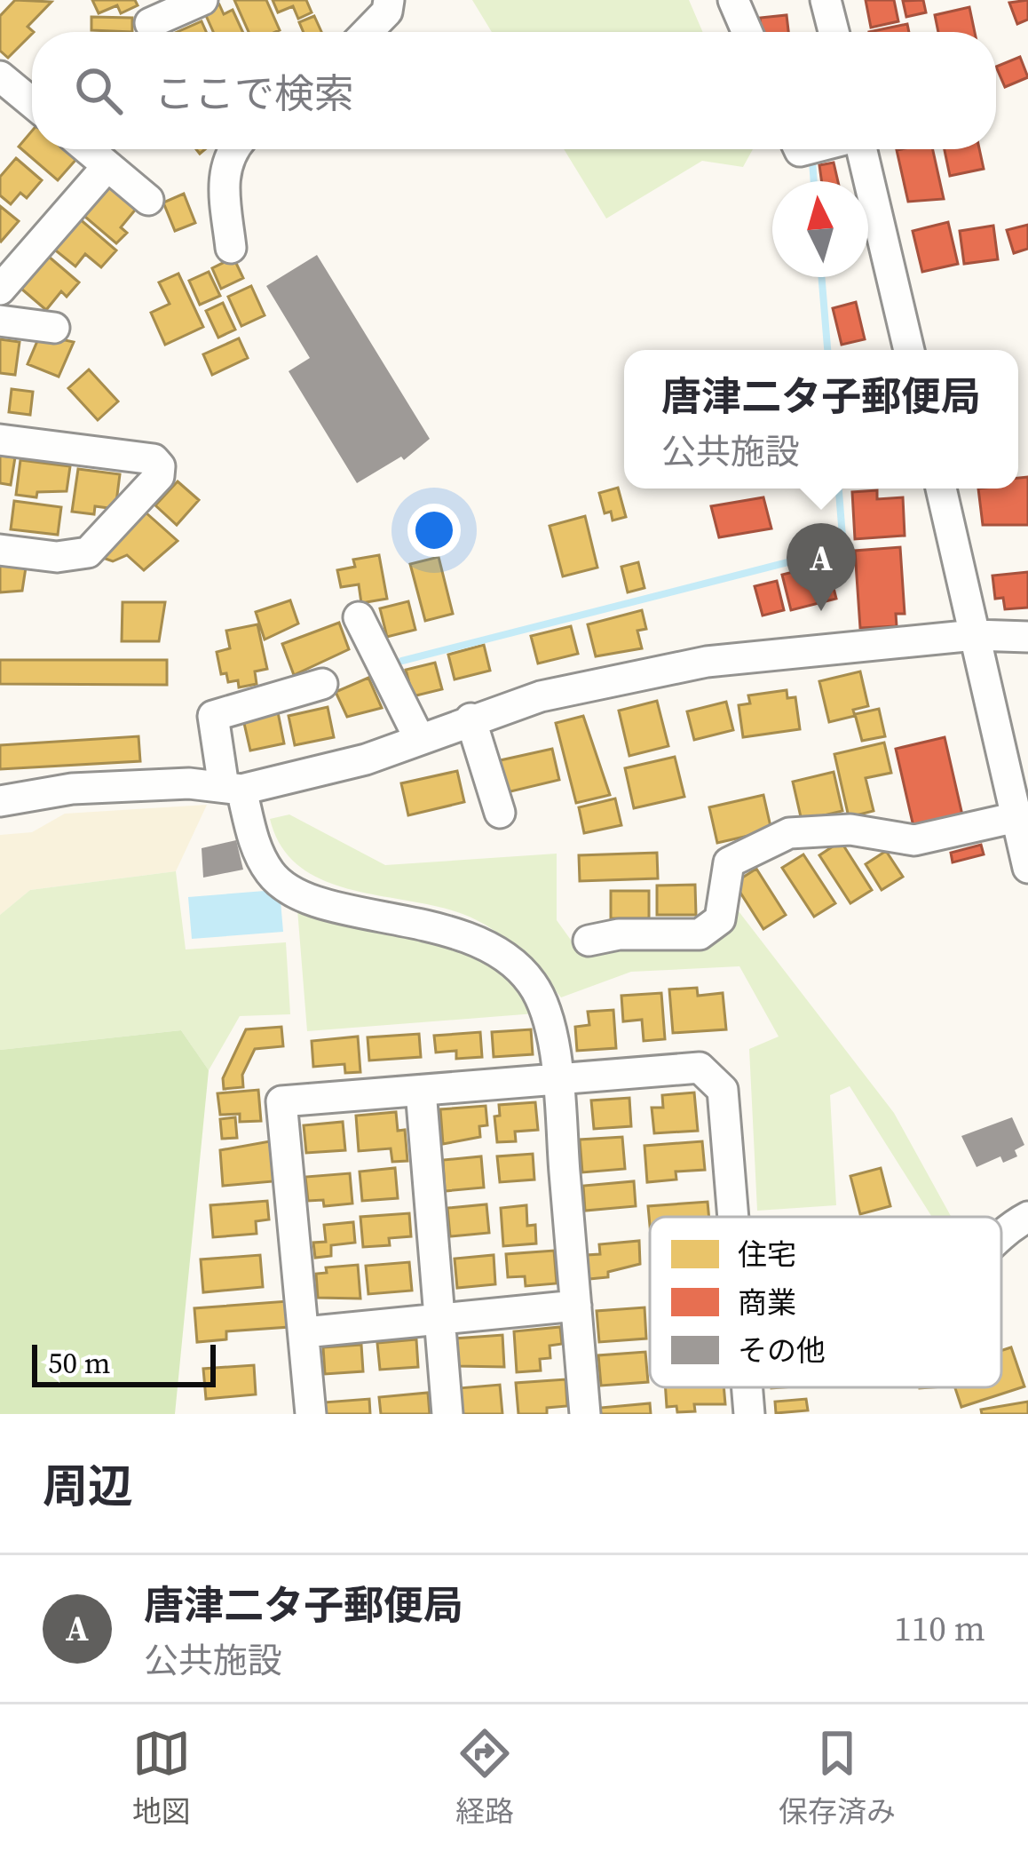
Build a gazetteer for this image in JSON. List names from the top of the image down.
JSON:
{
  "legend": ["住宅", "商業", "その他"],
  "scale_bar": "50 m",
  "north": "top",
  "page": {
    "search": "ここで検索",
    "popup": ["唐津二タ子郵便局", "公共施設"],
    "pins": "A",
    "scale": "50 m",
    "heading": "周辺",
    "list": [
      {
        "mark": "A",
        "name": "唐津二タ子郵便局",
        "note": "公共施設",
        "value": "110 m"
      }
    ],
    "nav": ["地図", "経路", "保存済み"]
  }
}
